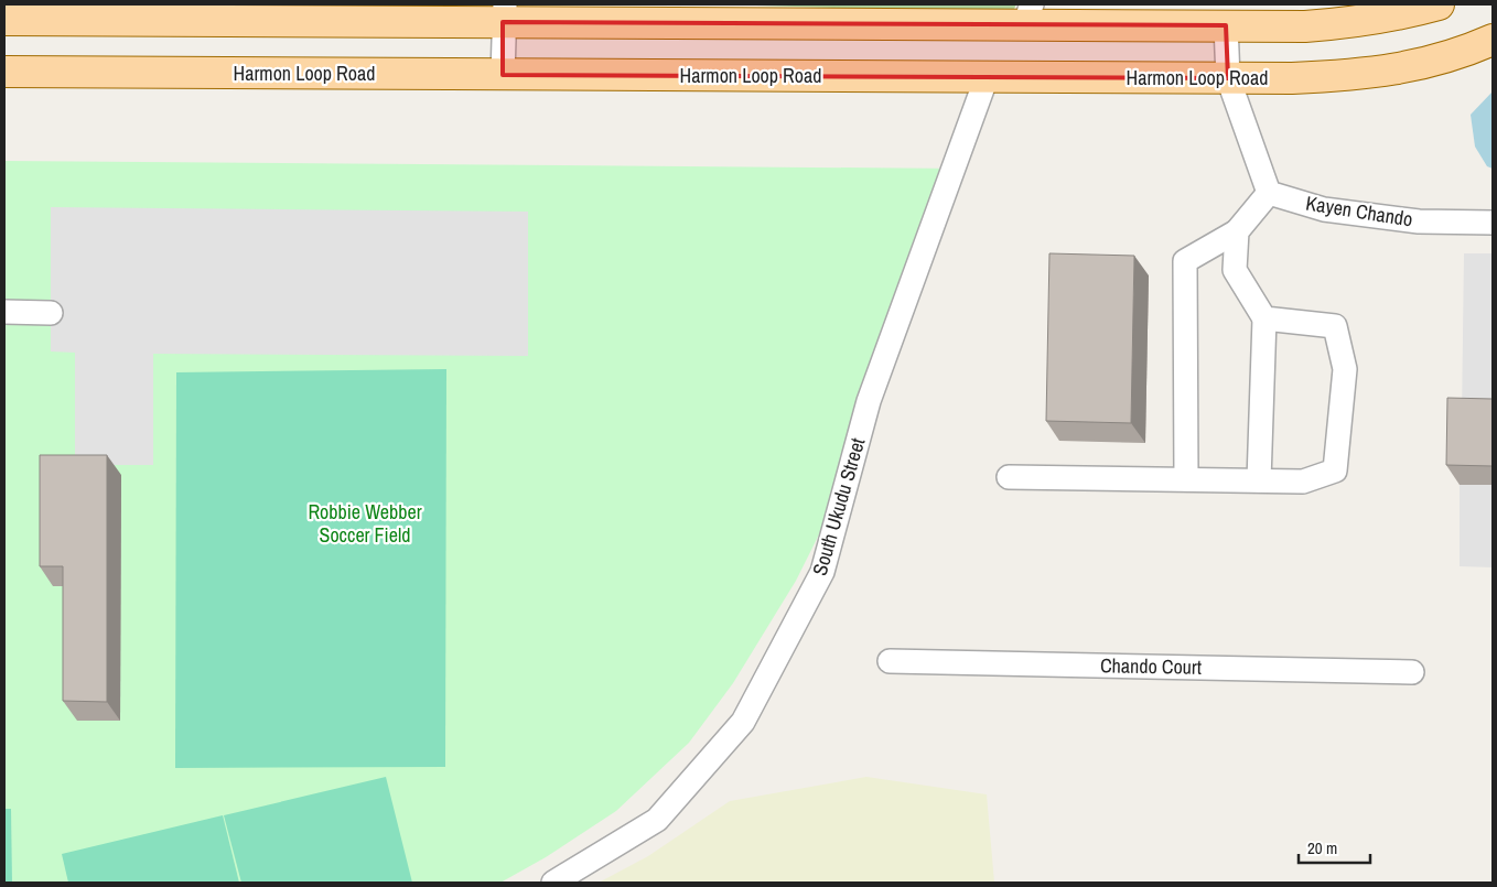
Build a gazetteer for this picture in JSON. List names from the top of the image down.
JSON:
{
  "streets": {
    "main road": ["Harmon Loop Road"],
    "street": ["Kayen Chando", "South Ukudu Street", "Chando Court"]
  },
  "crossings": [
    ["Harmon Loop Road", "South Ukudu Street"]
  ],
  "parks": ["Robbie Webber Soccer Field"],
  "scale_bar": "20 m"
}
